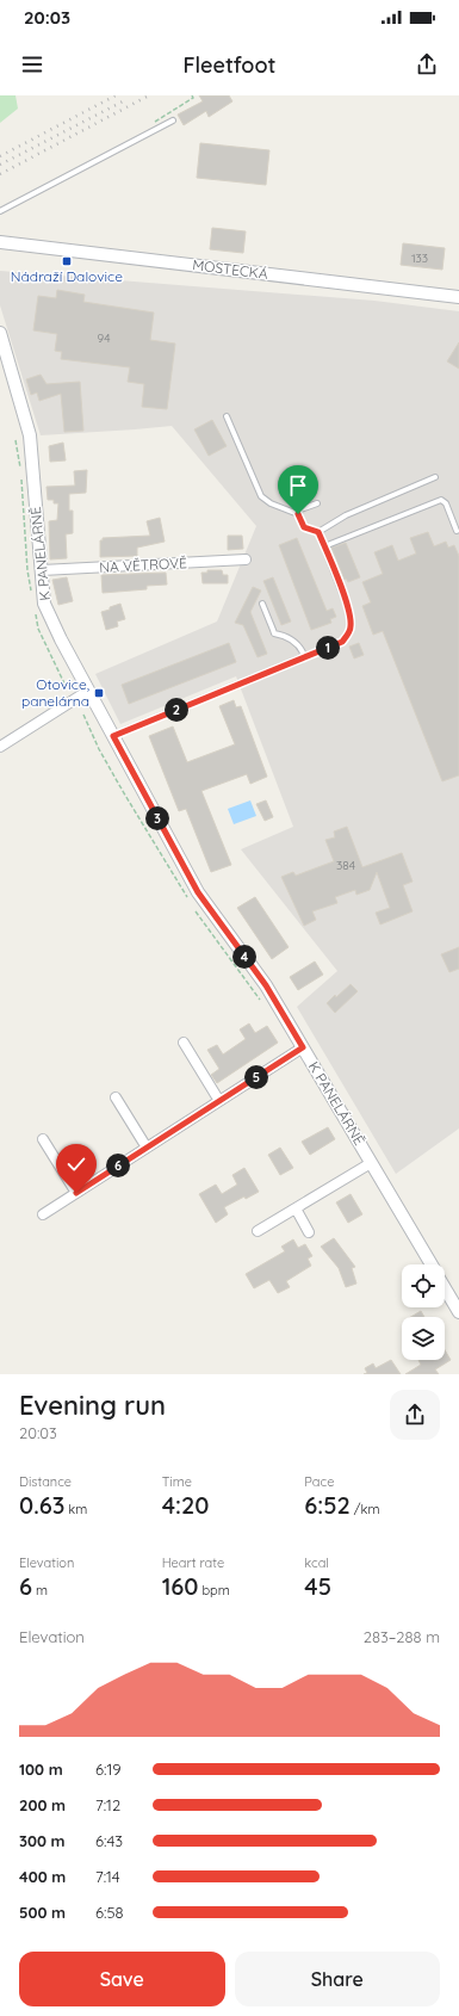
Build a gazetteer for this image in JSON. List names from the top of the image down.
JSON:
{
  "streets": {
    "street": ["MOSTECKÁ", "K PANELÁRNĚ", "NA VĚTROVĚ"]
  },
  "crossings": [
    ["K PANELÁRNĚ", "NA VĚTROVĚ"]
  ],
  "places": {
    "transit": ["Nádraží Dalovice", "Otovice, panelárna"]
  },
  "house_numbers": ["133", "94", "384"],
  "page": {
    "status": "20:03",
    "header": "Fleetfoot",
    "pins": [
      "1",
      "2",
      "3",
      "4",
      "5",
      "6"
    ],
    "heading": ["Evening run", "20:03"],
    "stats": [
      ["Distance", "0.63 km"],
      ["Time", "4:20"],
      ["Pace", "6:52 /km"],
      ["Elevation", "6 m"],
      ["Heart rate", "160 bpm"],
      ["kcal", "45"]
    ],
    "chart": ["Elevation", "283–288 m"],
    "list": [
      {
        "name": "100 m",
        "note": "6:19"
      },
      {
        "name": "200 m",
        "note": "7:12"
      },
      {
        "name": "300 m",
        "note": "6:43"
      },
      {
        "name": "400 m",
        "note": "7:14"
      },
      {
        "name": "500 m",
        "note": "6:58"
      }
    ],
    "buttons": ["Save", "Share"]
  }
}
